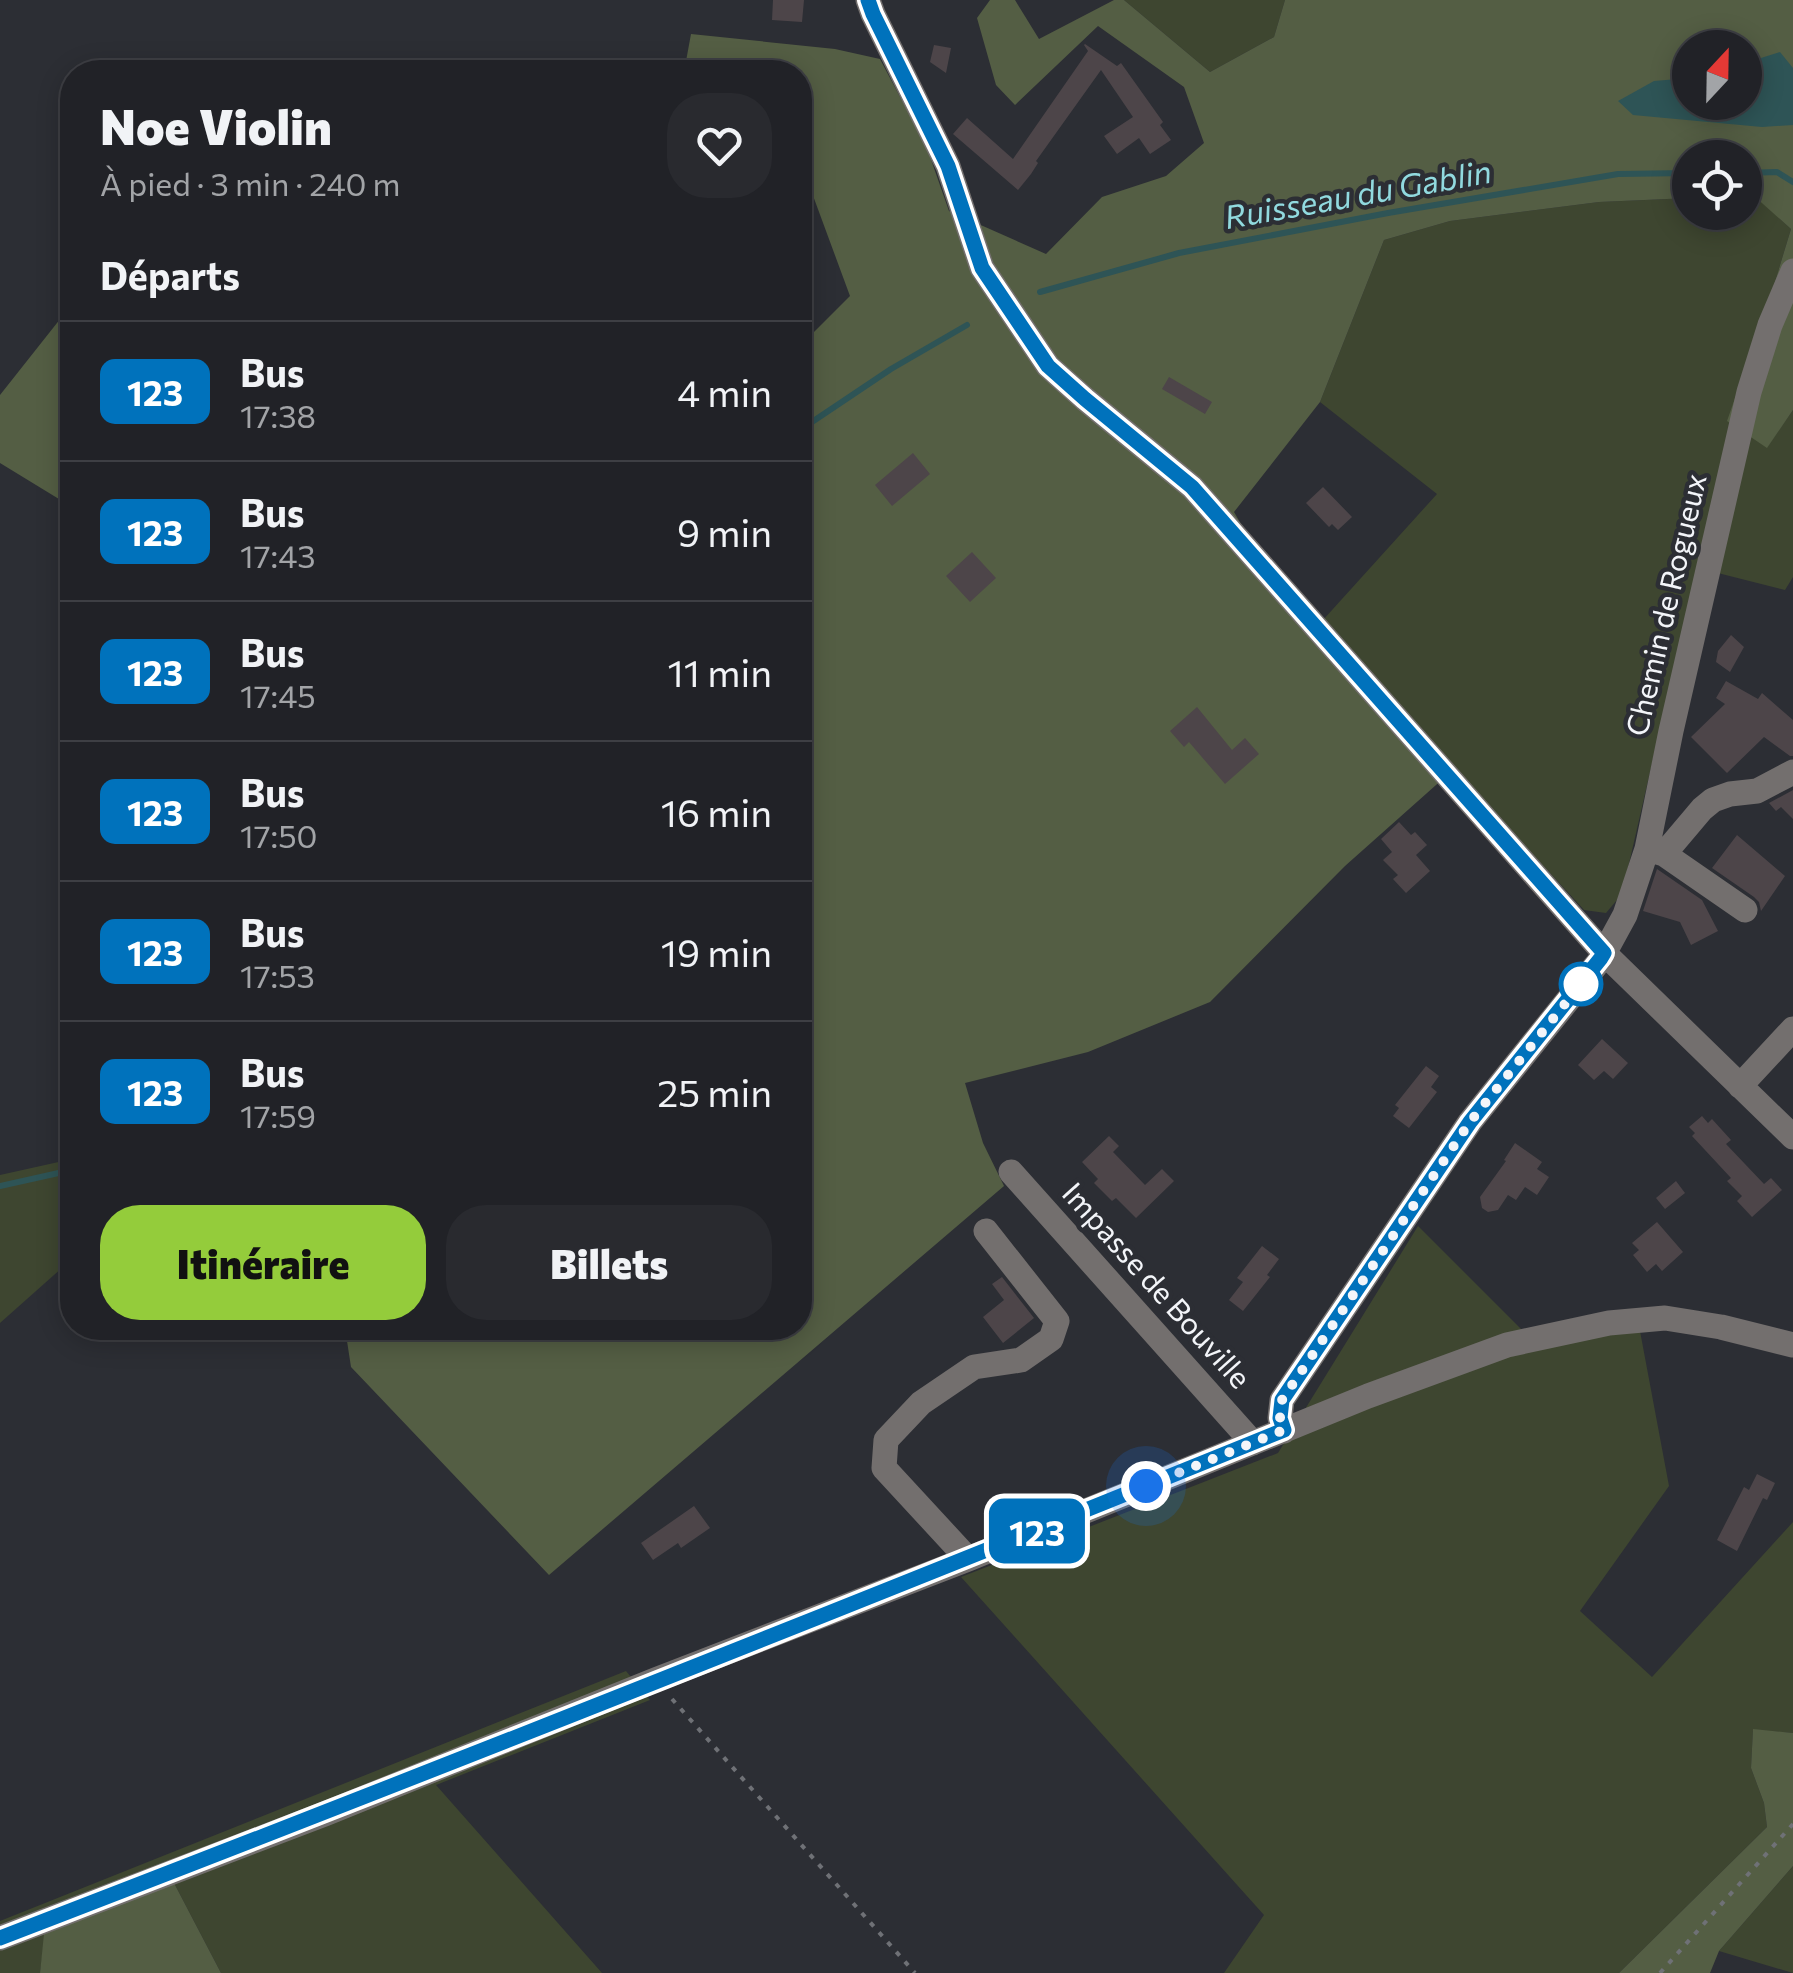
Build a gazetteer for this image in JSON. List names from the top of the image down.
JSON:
{
  "streets": {
    "street": ["Chemin de Rogueux", "Impasse de Bouville"]
  },
  "water": ["Ruisseau du Gablin"],
  "lines": ["bus line 123"],
  "north": "top",
  "page": {
    "on_map": "123",
    "heading": [
      ["Noe Violin", "À pied · 3 min · 240 m"],
      "Départs"
    ],
    "list": [
      {
        "mark": "123",
        "name": "Bus",
        "note": "17:38",
        "value": "4 min"
      },
      {
        "mark": "123",
        "name": "Bus",
        "note": "17:43",
        "value": "9 min"
      },
      {
        "mark": "123",
        "name": "Bus",
        "note": "17:45",
        "value": "11 min"
      },
      {
        "mark": "123",
        "name": "Bus",
        "note": "17:50",
        "value": "16 min"
      },
      {
        "mark": "123",
        "name": "Bus",
        "note": "17:53",
        "value": "19 min"
      },
      {
        "mark": "123",
        "name": "Bus",
        "note": "17:59",
        "value": "25 min"
      }
    ],
    "buttons": ["Itinéraire", "Billets"]
  }
}
